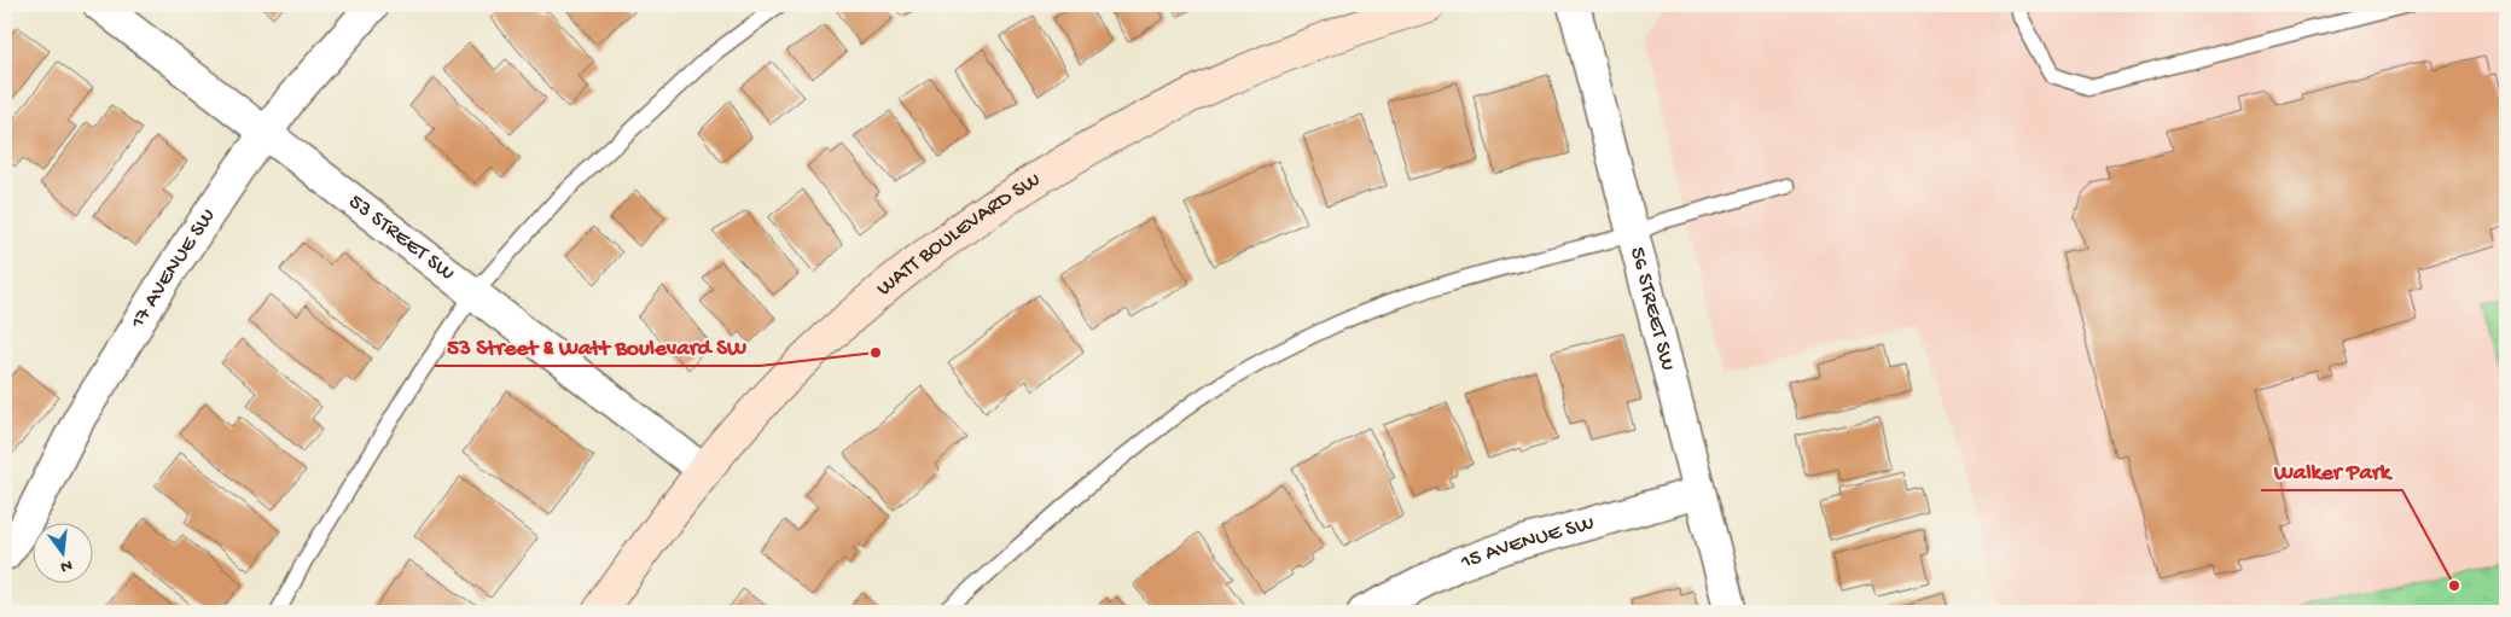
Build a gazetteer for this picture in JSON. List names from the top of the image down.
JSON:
{
  "streets": {
    "street": [
      "WATT BOULEVARD SW",
      "53 STREET SW",
      "17 AVENUE SW",
      "56 STREET SW",
      "15 AVENUE SW"
    ]
  },
  "crossings": [
    ["WATT BOULEVARD SW", "53 STREET SW"],
    ["53 STREET SW", "17 AVENUE SW"],
    ["56 STREET SW", "15 AVENUE SW"]
  ],
  "places": ["53 Street & Watt Boulevard SW", "Walker Park"],
  "north": "bottom"
}
